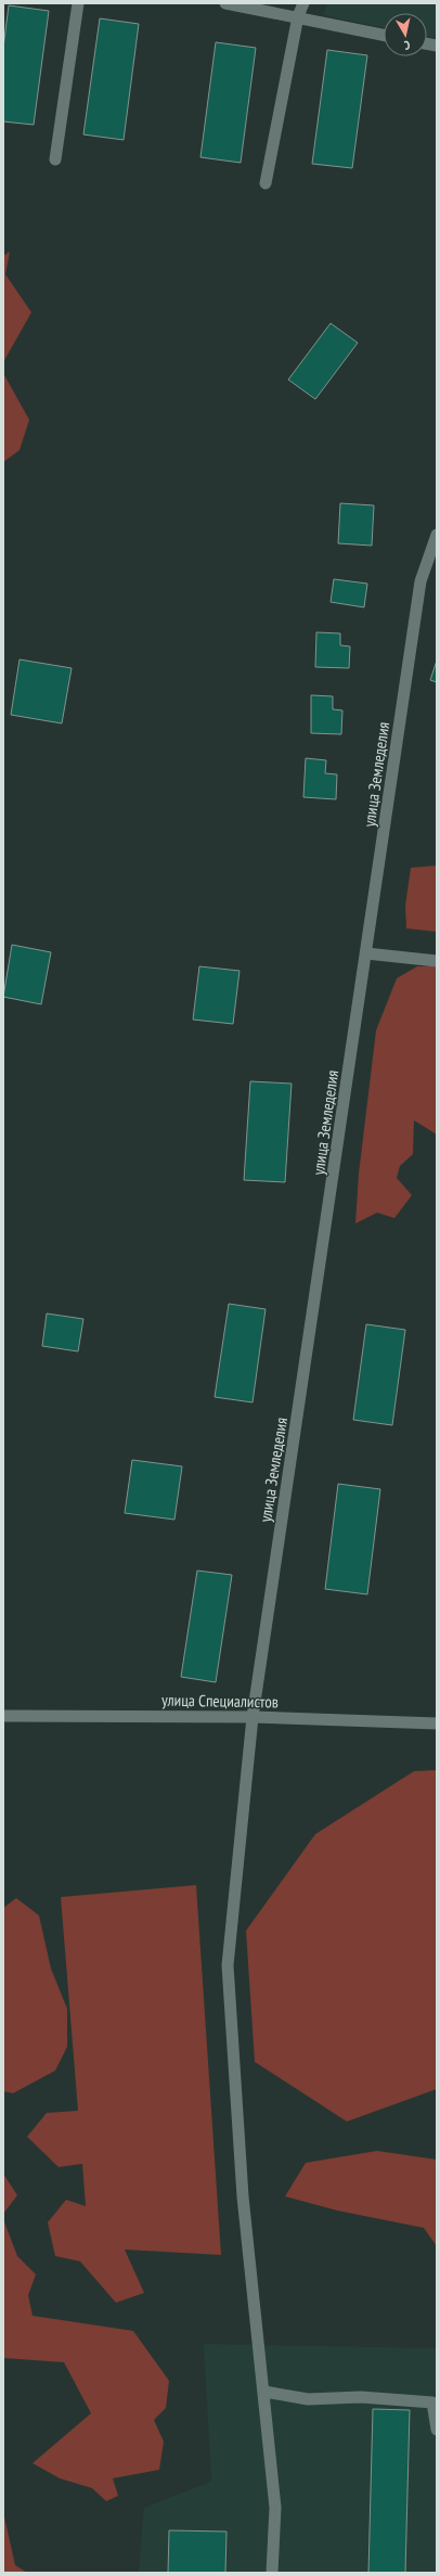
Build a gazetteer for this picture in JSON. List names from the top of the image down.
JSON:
{
  "streets": {
    "street": ["улица Земледелия", "улица Специалистов"]
  },
  "crossings": [
    ["улица Земледелия", "улица Специалистов"]
  ],
  "north": "bottom"
}
